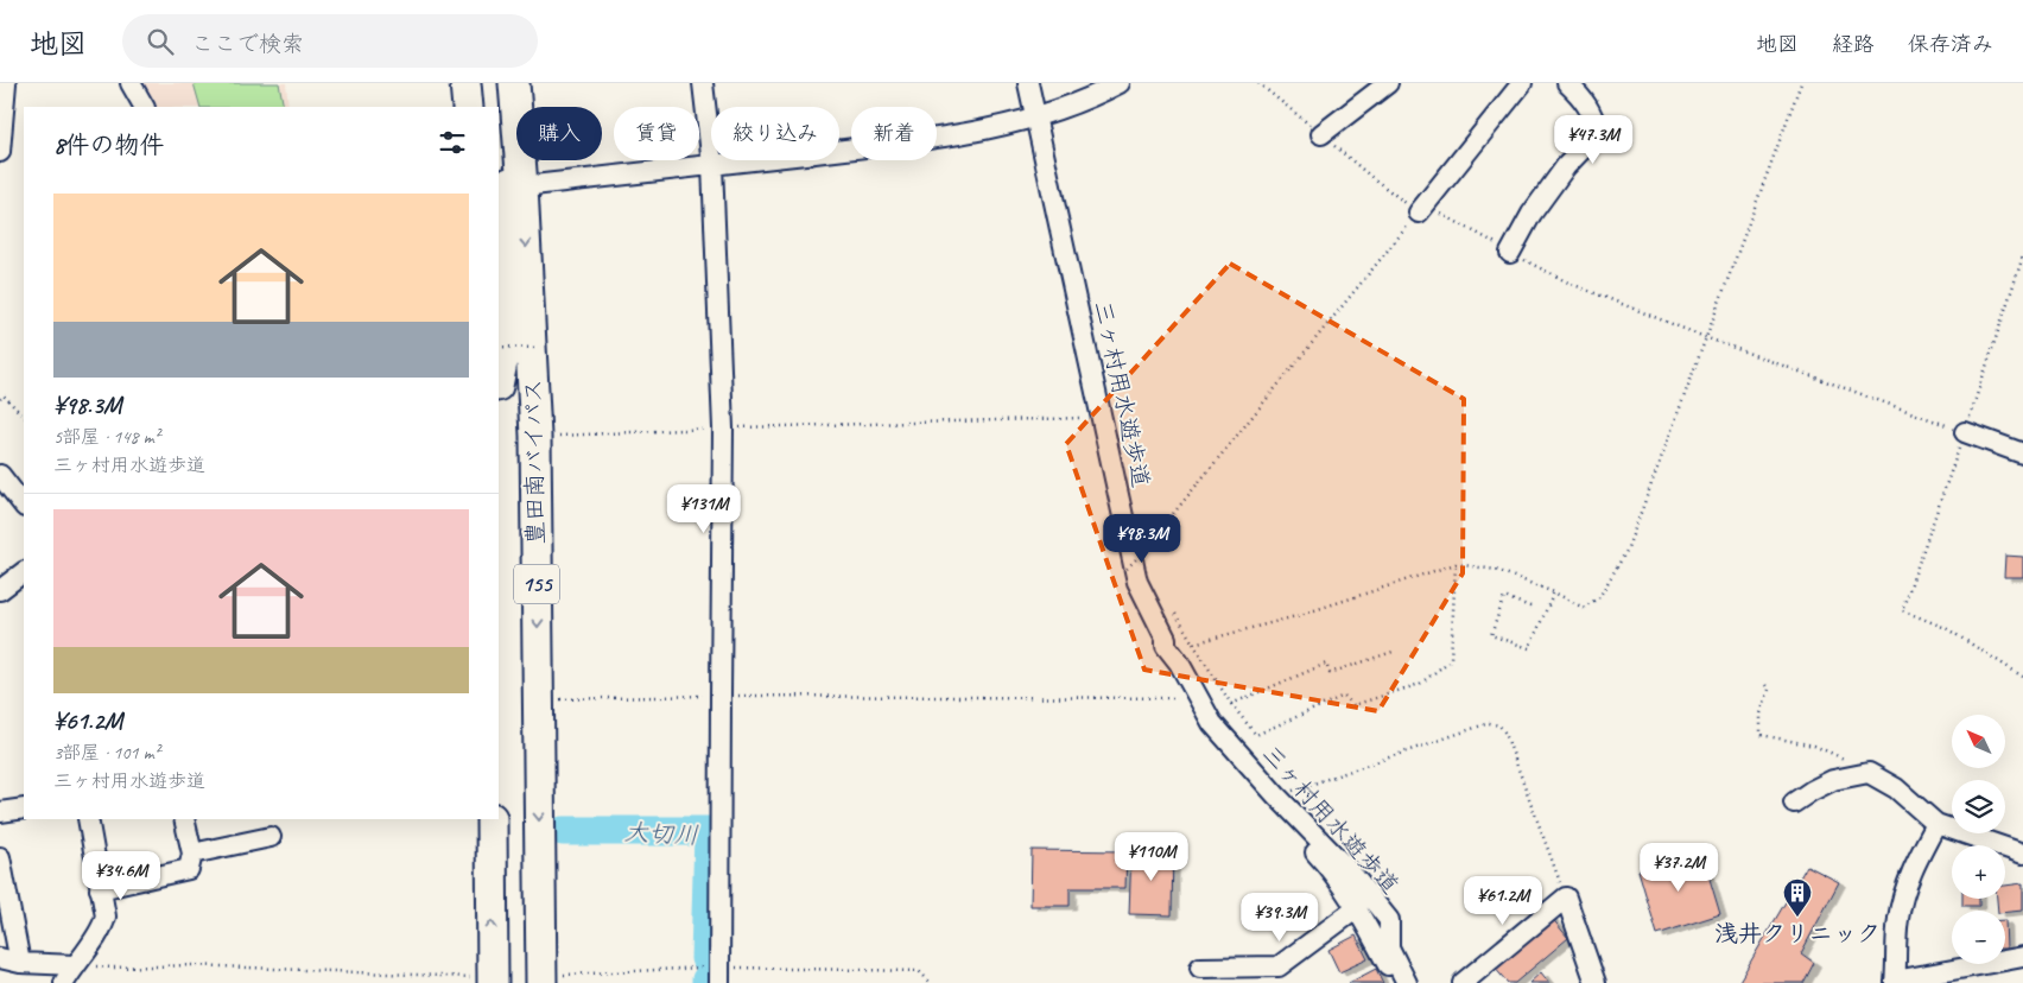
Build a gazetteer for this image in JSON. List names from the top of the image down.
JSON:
{
  "streets": {
    "highway": ["豊田南バイパス", "155"],
    "street": ["三ヶ村用水遊歩道"]
  },
  "water": ["大切川"],
  "places": {
    "building": ["浅井クリニック"]
  },
  "north": "top left",
  "page": {
    "header": "地図",
    "search": "ここで検索",
    "nav": ["地図", "経路", "保存済み"],
    "chip": [
      "購入",
      "賃貸",
      "絞り込み",
      "新着"
    ],
    "heading": "8件の物件",
    "price": [
      "¥47.3M",
      "¥131M",
      "¥98.3M",
      "¥110M",
      "¥37.2M",
      "¥34.6M",
      "¥61.2M",
      "¥39.3M"
    ],
    "list": [
      {
        "name": "¥98.3M",
        "note": "5部屋 · 148 m² · 三ヶ村用水遊歩道"
      },
      {
        "name": "¥61.2M",
        "note": "3部屋 · 101 m² · 三ヶ村用水遊歩道"
      }
    ],
    "map_buttons": ["+", "−"]
  }
}
